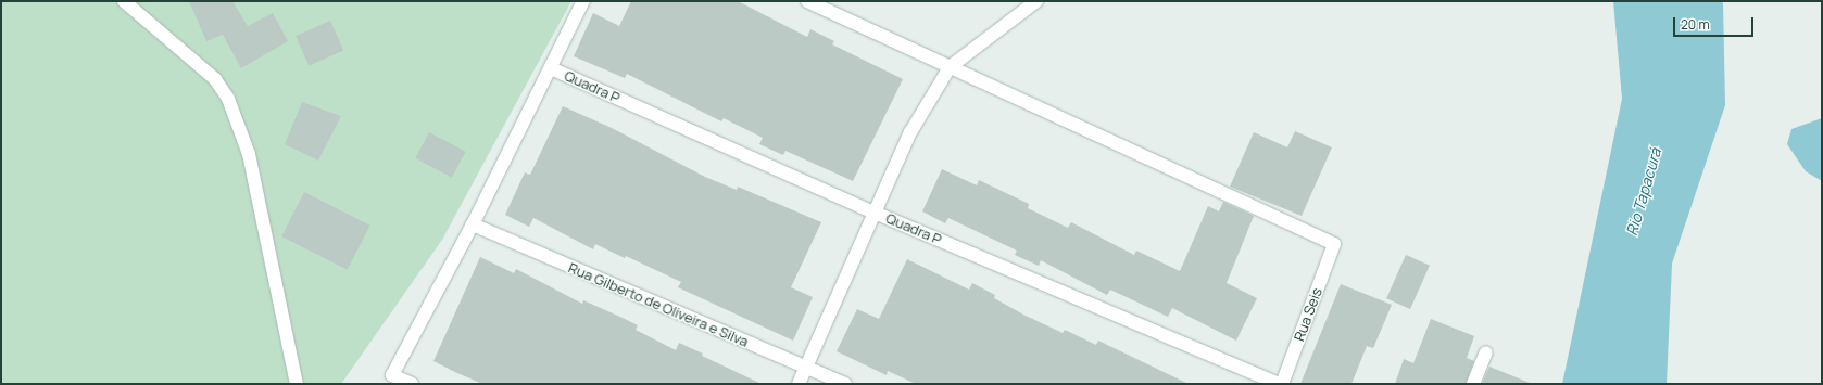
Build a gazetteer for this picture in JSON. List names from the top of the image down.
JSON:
{
  "streets": {
    "street": ["Quadra P", "Rua Gilberto de Oliveira e Silva", "Rua Seis"]
  },
  "crossings": [
    ["Quadra P", "Rua Seis"]
  ],
  "water": ["Rio Tapacurá"],
  "scale_bar": "20 m"
}
